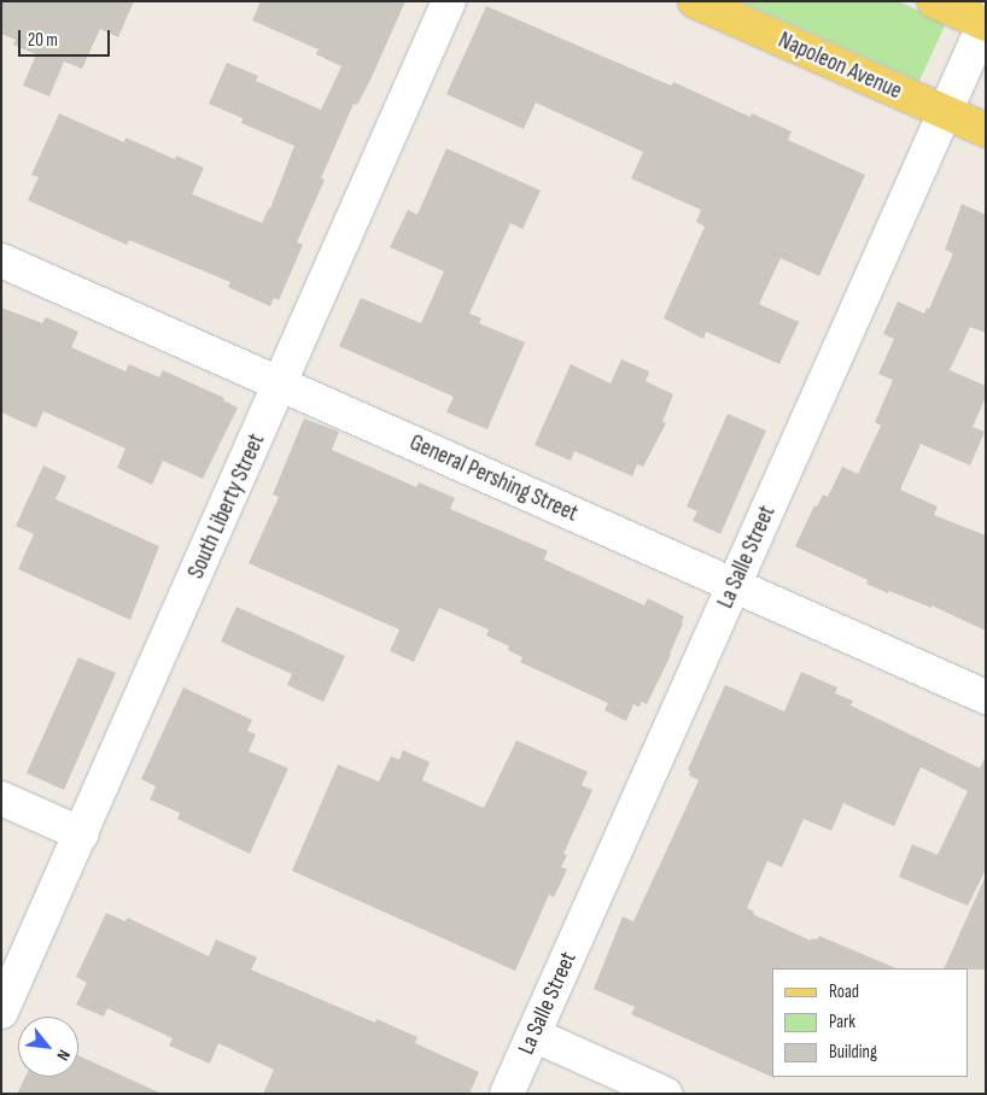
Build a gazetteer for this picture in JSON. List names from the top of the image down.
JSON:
{
  "streets": {
    "main road": ["Napoleon Avenue"],
    "street": ["General Pershing Street", "South Liberty Street", "La Salle Street"]
  },
  "crossings": [
    ["Napoleon Avenue", "La Salle Street"],
    ["General Pershing Street", "South Liberty Street"],
    ["General Pershing Street", "La Salle Street"]
  ],
  "legend": ["Road", "Park", "Building"],
  "scale_bar": "20 m",
  "north": "bottom right"
}
